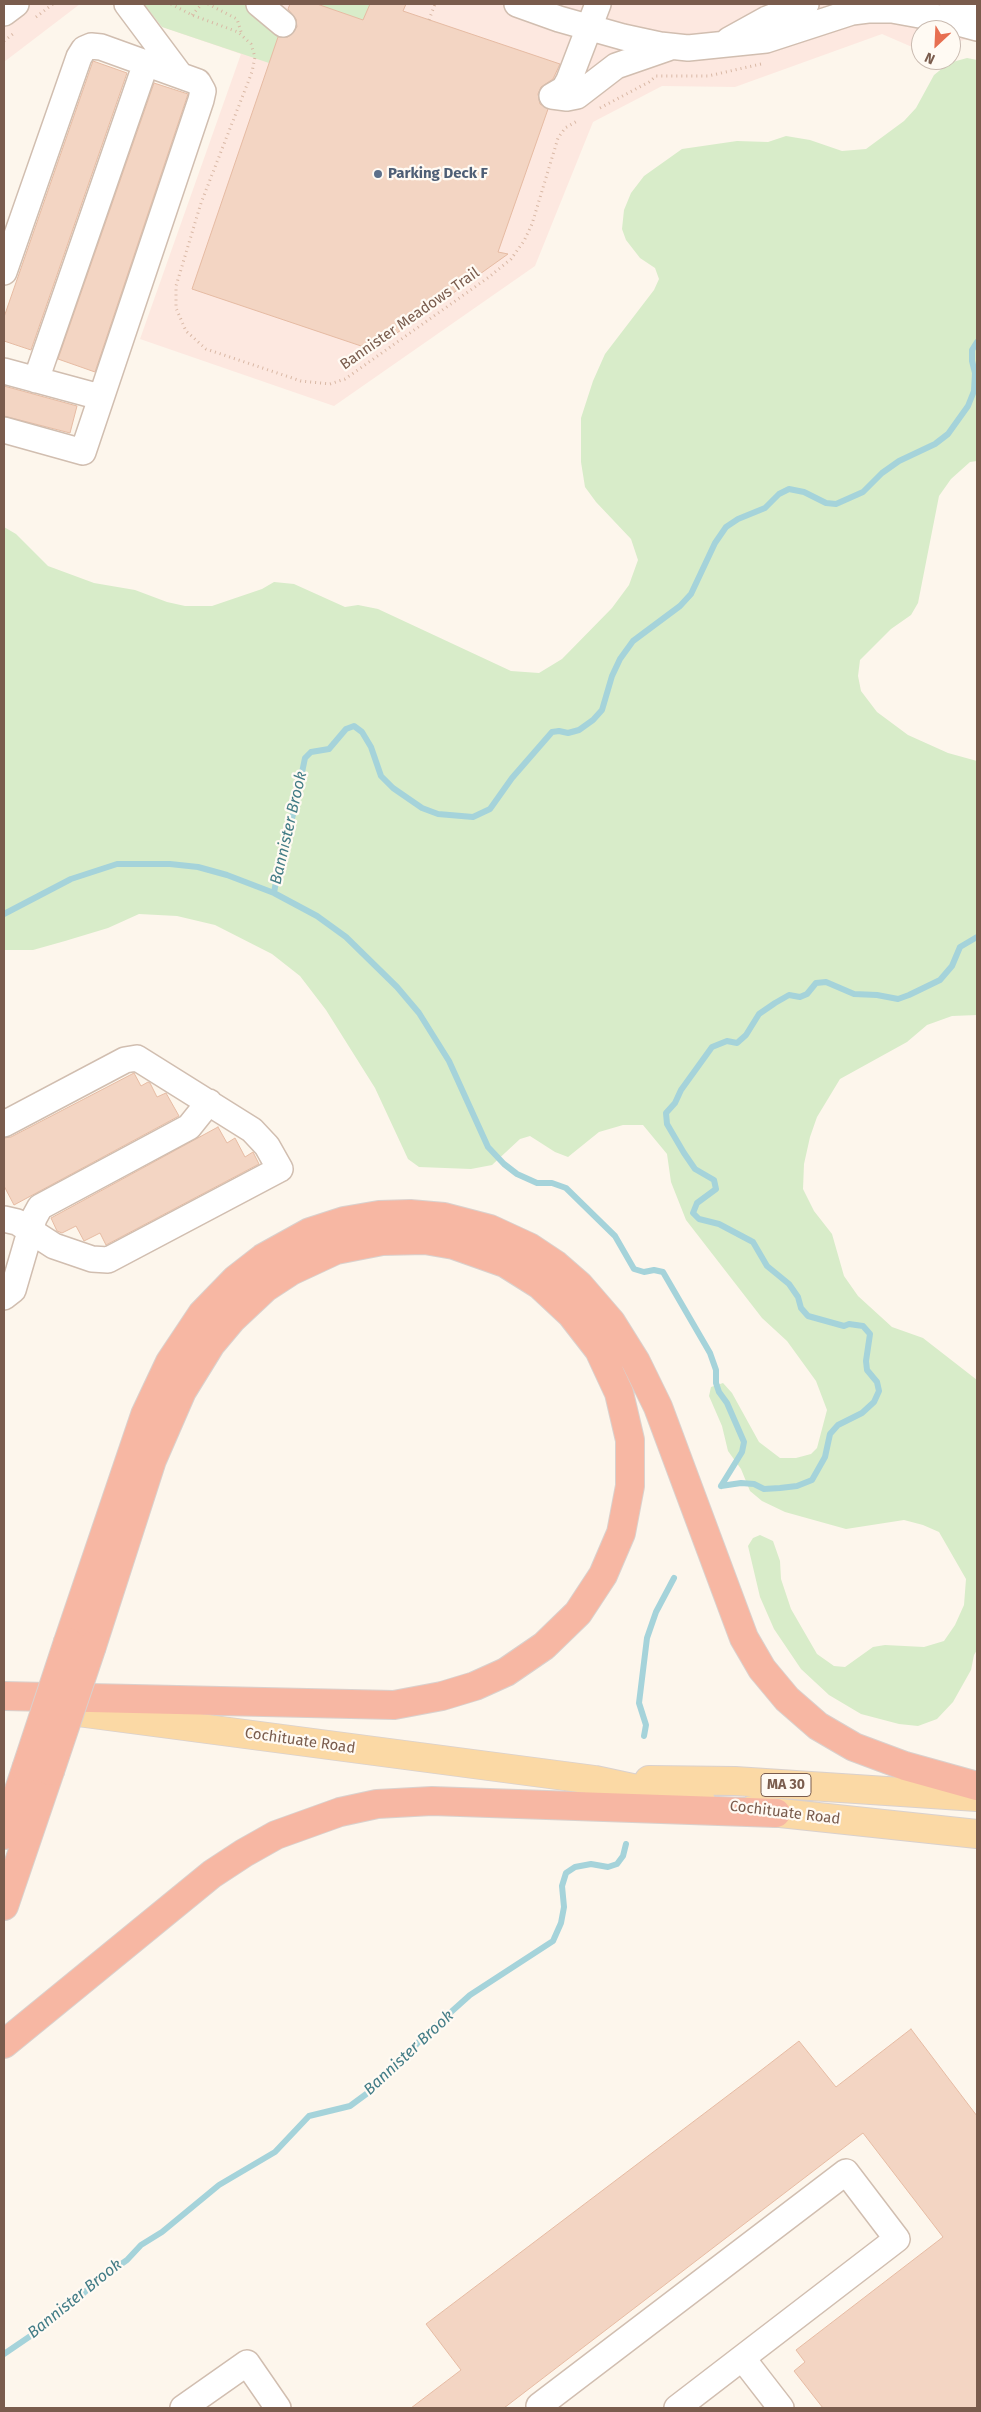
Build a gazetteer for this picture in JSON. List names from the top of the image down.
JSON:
{
  "streets": {
    "main road": ["Cochituate Road", "MA 30"],
    "path": ["Bannister Meadows Trail"]
  },
  "water": ["Bannister Brook"],
  "places": ["Parking Deck F"],
  "north": "bottom left"
}
